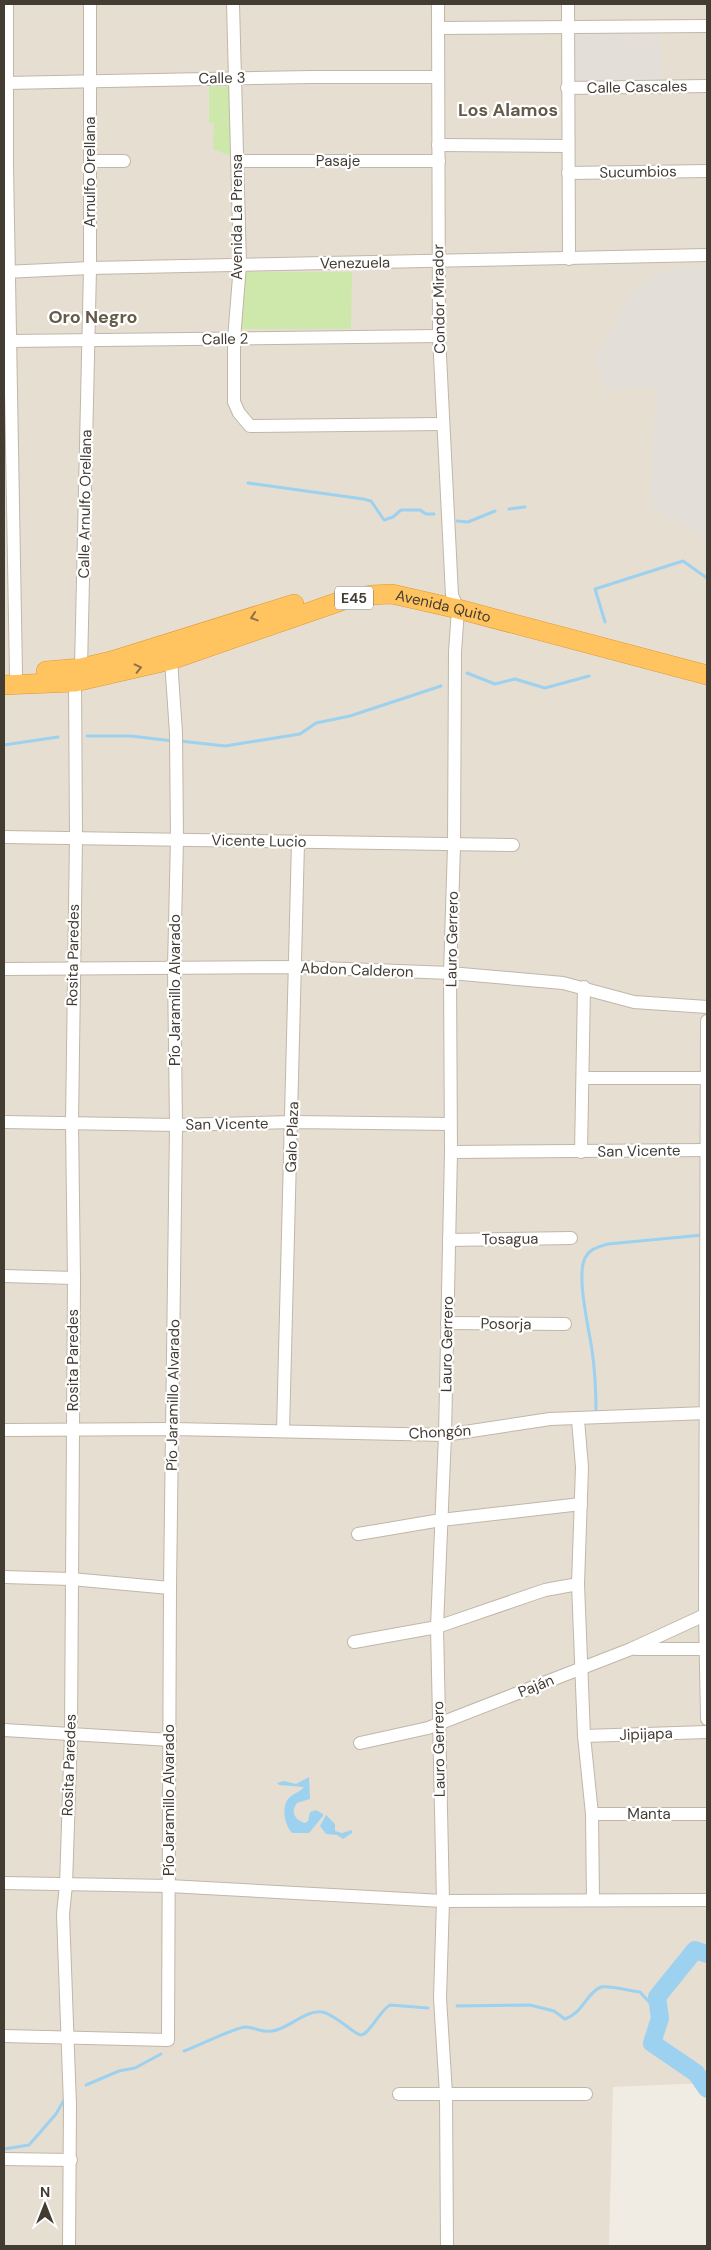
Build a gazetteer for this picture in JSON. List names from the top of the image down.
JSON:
{
  "streets": {
    "highway": ["E45", "Avenida Quito"],
    "street": [
      "Calle 3",
      "Calle Cascales",
      "Pasaje",
      "Arnulfo Orellana",
      "Sucumbios",
      "Avenida La Prensa",
      "Venezuela",
      "Condor Mirador",
      "Calle 2",
      "Calle Arnulfo Orellana",
      "Vicente Lucio",
      "Lauro Gerrero",
      "Rosita Paredes",
      "Abdon Calderon",
      "Pío Jaramillo Alvarado",
      "San Vicente",
      "Galo Plaza",
      "Tosagua",
      "Posorja",
      "Chongón",
      "Paján",
      "Jipijapa",
      "Manta"
    ]
  },
  "crossings": [
    ["Calle 3", "Arnulfo Orellana"],
    ["Calle 3", "Avenida La Prensa"],
    ["Calle 3", "Condor Mirador"],
    ["Pasaje", "Avenida La Prensa"],
    ["Pasaje", "Condor Mirador"],
    ["Arnulfo Orellana", "Venezuela"],
    ["Arnulfo Orellana", "Calle 2"],
    ["Arnulfo Orellana", "Calle Arnulfo Orellana"],
    ["Avenida La Prensa", "Venezuela"],
    ["Avenida La Prensa", "Condor Mirador"],
    ["Avenida La Prensa", "Calle 2"],
    ["Venezuela", "Condor Mirador"],
    ["Condor Mirador", "Calle 2"],
    ["Condor Mirador", "Avenida Quito"],
    ["Condor Mirador", "Lauro Gerrero"],
    ["Calle 2", "Calle Arnulfo Orellana"],
    ["Calle Arnulfo Orellana", "Avenida Quito"],
    ["Calle Arnulfo Orellana", "Rosita Paredes"],
    ["Avenida Quito", "Lauro Gerrero"],
    ["Avenida Quito", "Rosita Paredes"],
    ["Avenida Quito", "Pío Jaramillo Alvarado"],
    ["Vicente Lucio", "Lauro Gerrero"],
    ["Vicente Lucio", "Rosita Paredes"],
    ["Vicente Lucio", "Pío Jaramillo Alvarado"],
    ["Vicente Lucio", "Galo Plaza"],
    ["Lauro Gerrero", "Abdon Calderon"],
    ["Lauro Gerrero", "San Vicente"],
    ["Lauro Gerrero", "Tosagua"],
    ["Lauro Gerrero", "Posorja"],
    ["Lauro Gerrero", "Chongón"],
    ["Lauro Gerrero", "Paján"],
    ["Rosita Paredes", "Abdon Calderon"],
    ["Rosita Paredes", "Pío Jaramillo Alvarado"],
    ["Rosita Paredes", "San Vicente"],
    ["Rosita Paredes", "Chongón"],
    ["Abdon Calderon", "Pío Jaramillo Alvarado"],
    ["Abdon Calderon", "Galo Plaza"],
    ["Pío Jaramillo Alvarado", "San Vicente"],
    ["Pío Jaramillo Alvarado", "Chongón"],
    ["San Vicente", "Galo Plaza"],
    ["Galo Plaza", "Chongón"]
  ],
  "districts": ["Los Alamos", "Oro Negro"],
  "north": "top"
}
